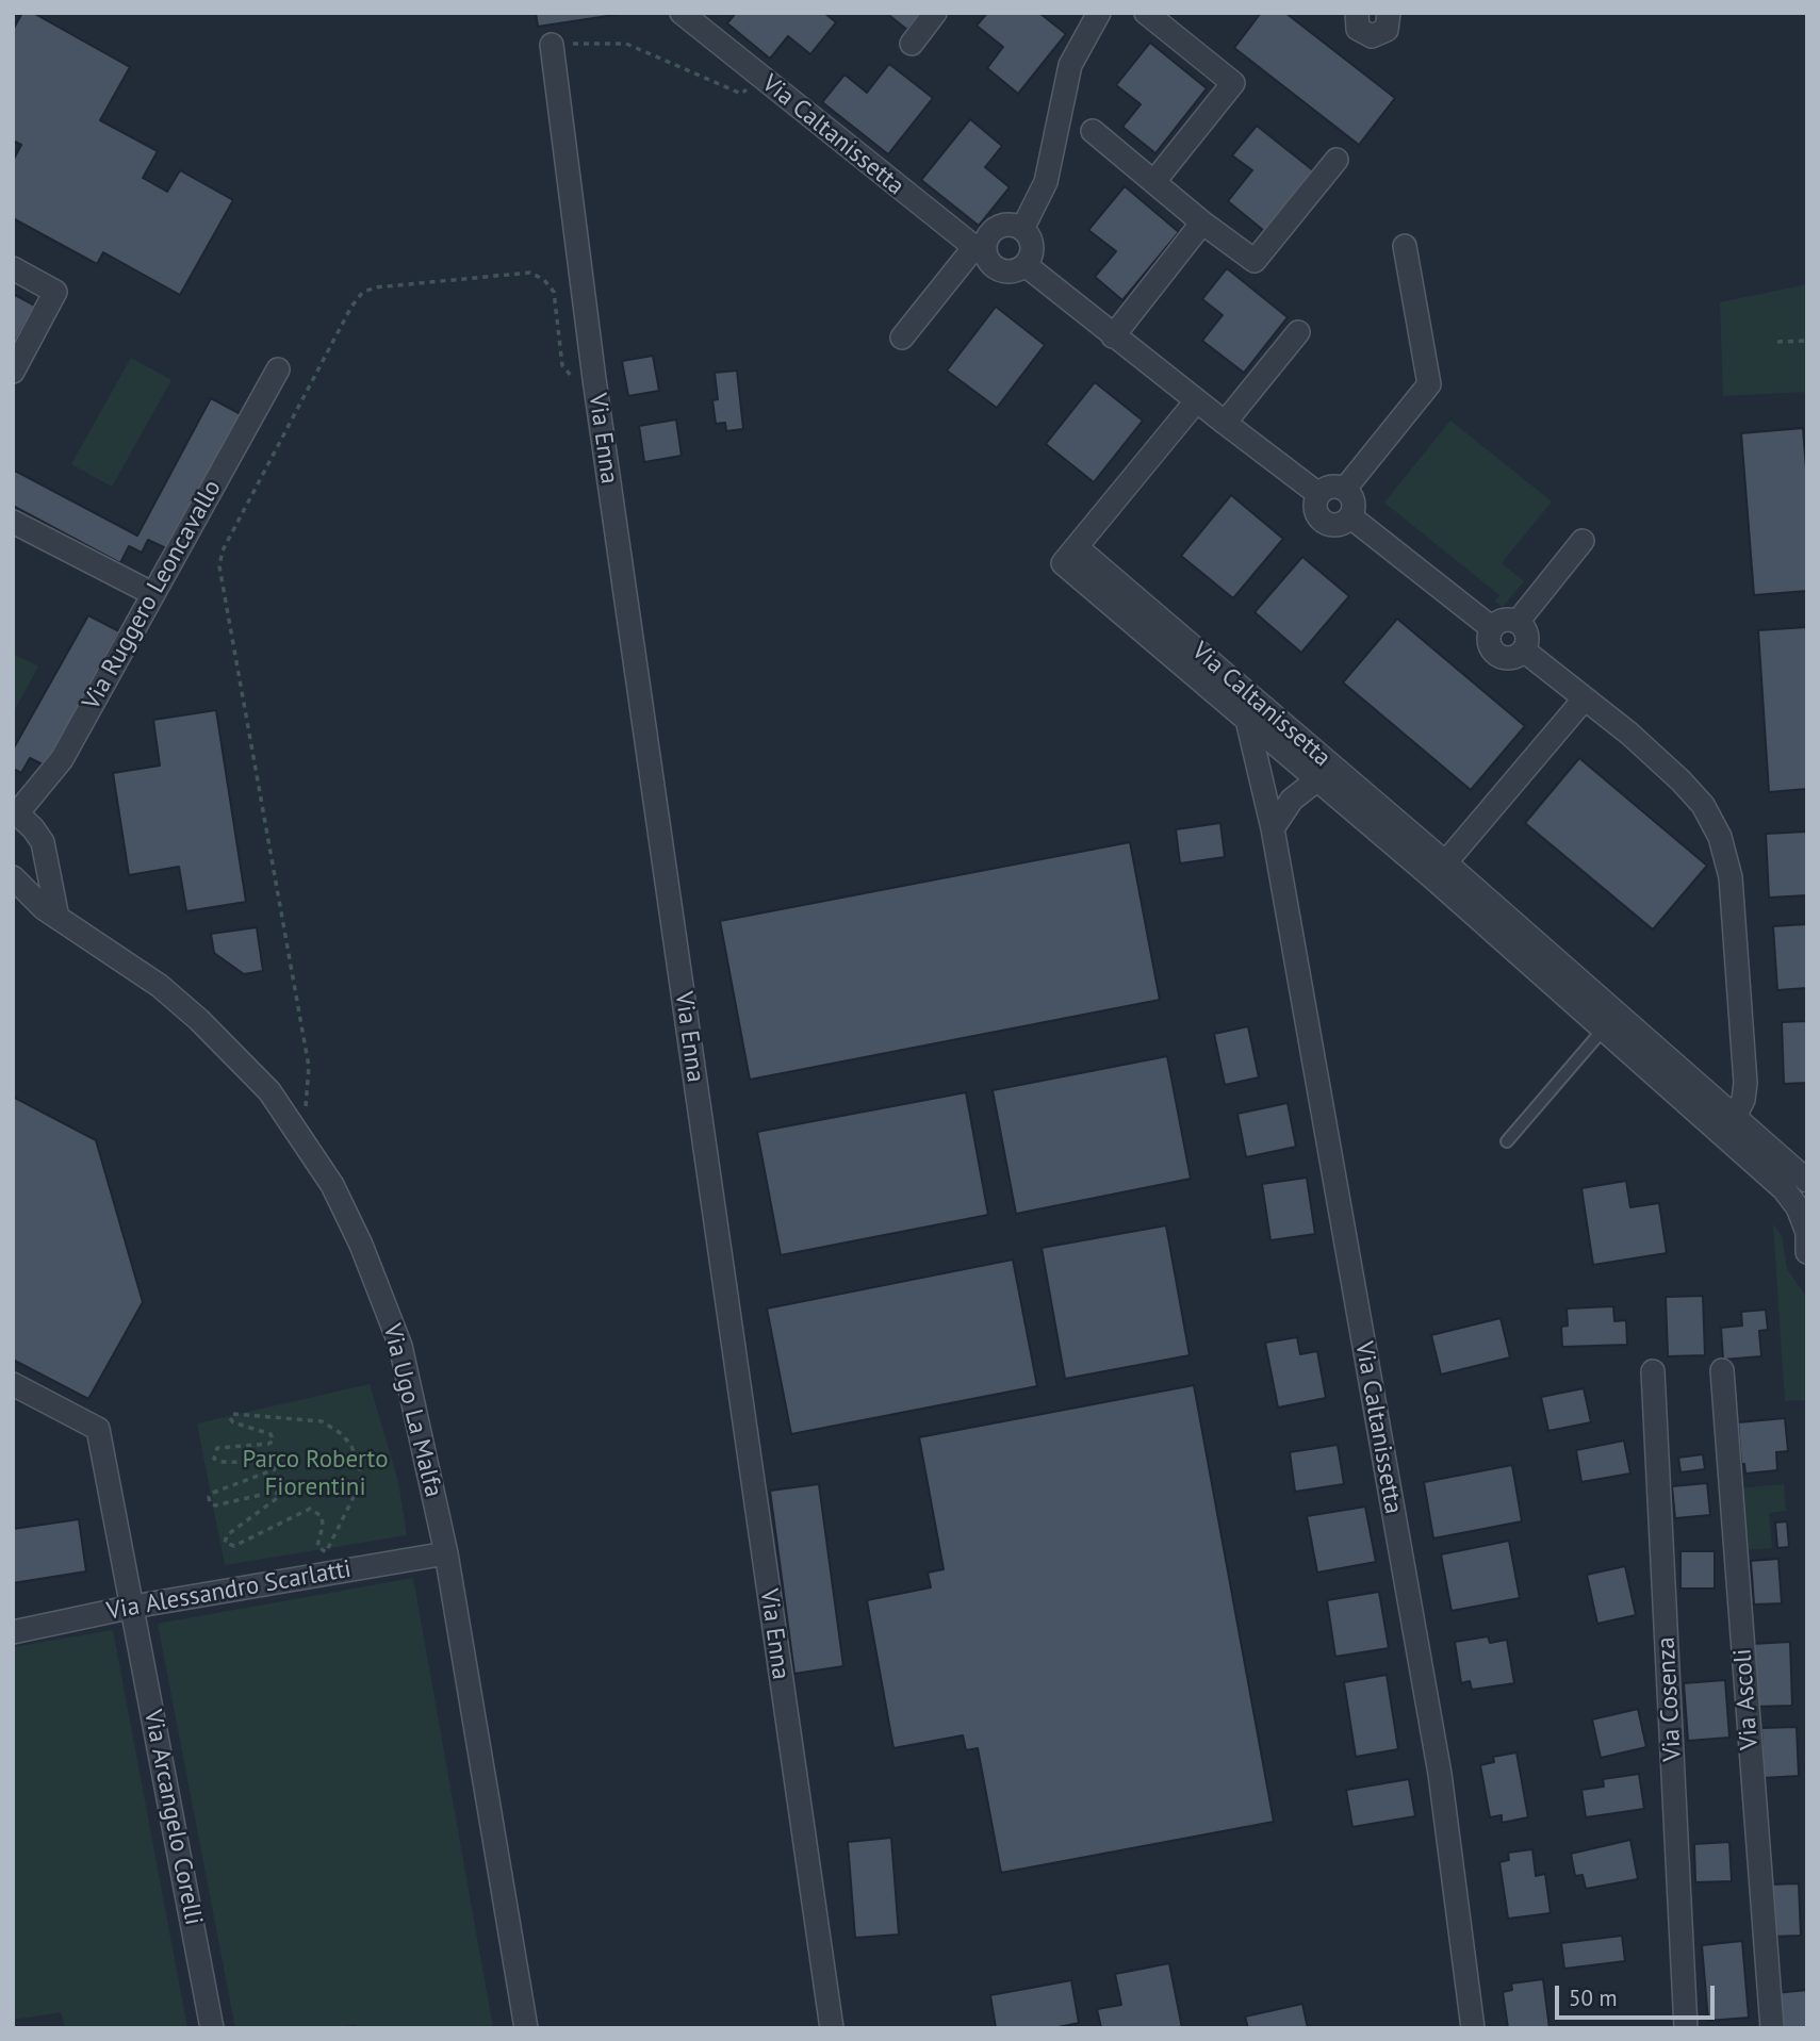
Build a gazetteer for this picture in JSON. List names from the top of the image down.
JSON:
{
  "streets": {
    "street": [
      "Via Caltanissetta",
      "Via Enna",
      "Via Ruggero Leoncavallo",
      "Via Ugo La Malfa",
      "Via Alessandro Scarlatti",
      "Via Cosenza",
      "Via Ascoli",
      "Via Arcangelo Corelli"
    ]
  },
  "crossings": [
    ["Via Ugo La Malfa", "Via Alessandro Scarlatti"],
    ["Via Alessandro Scarlatti", "Via Arcangelo Corelli"]
  ],
  "parks": ["Parco Roberto Fiorentini"],
  "scale_bar": "50 m"
}
